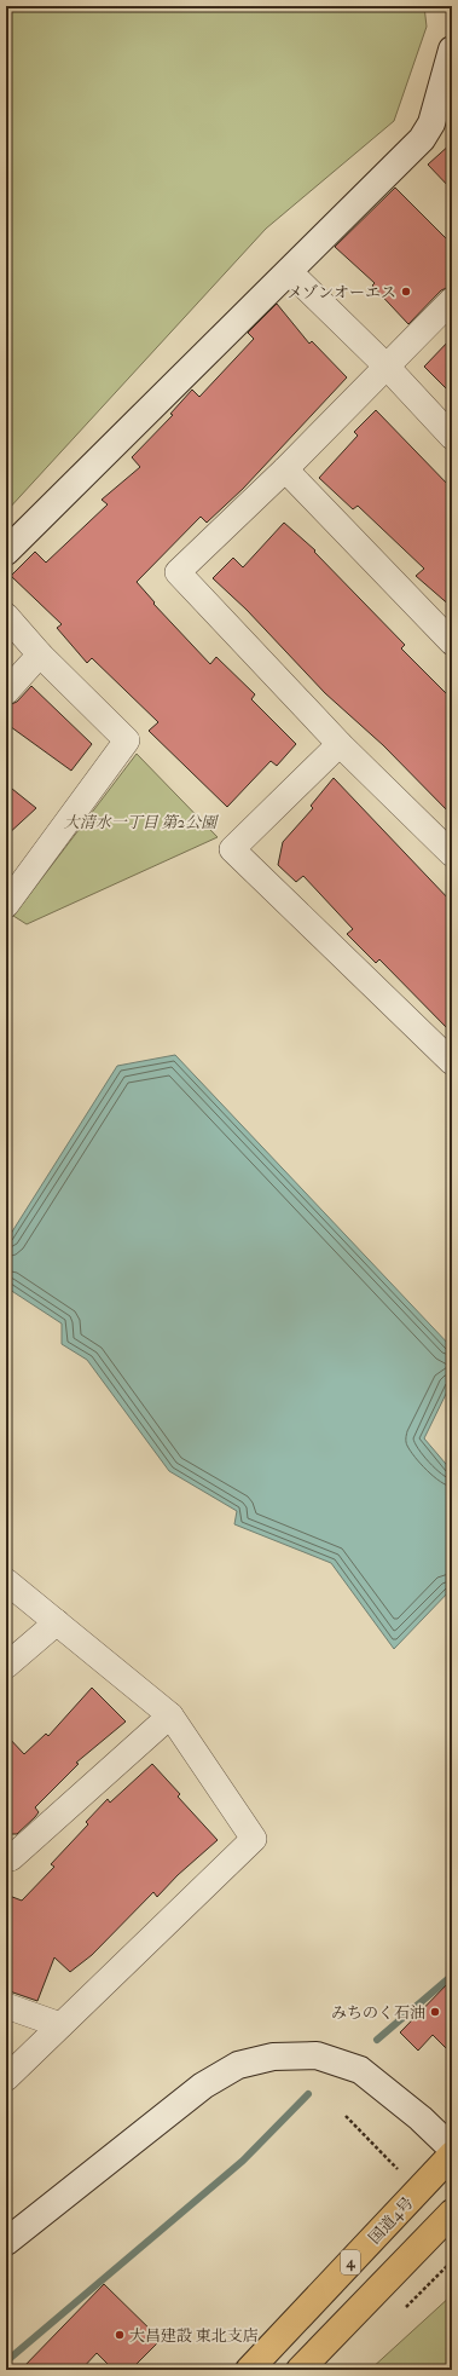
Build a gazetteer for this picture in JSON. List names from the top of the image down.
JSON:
{
  "streets": {
    "highway": ["国道4号", "4"]
  },
  "parks": ["大清水一丁目 第2公園"],
  "places": ["メゾンオーエス", "みちのく石油", "大昌建設 東北支店"]
}
